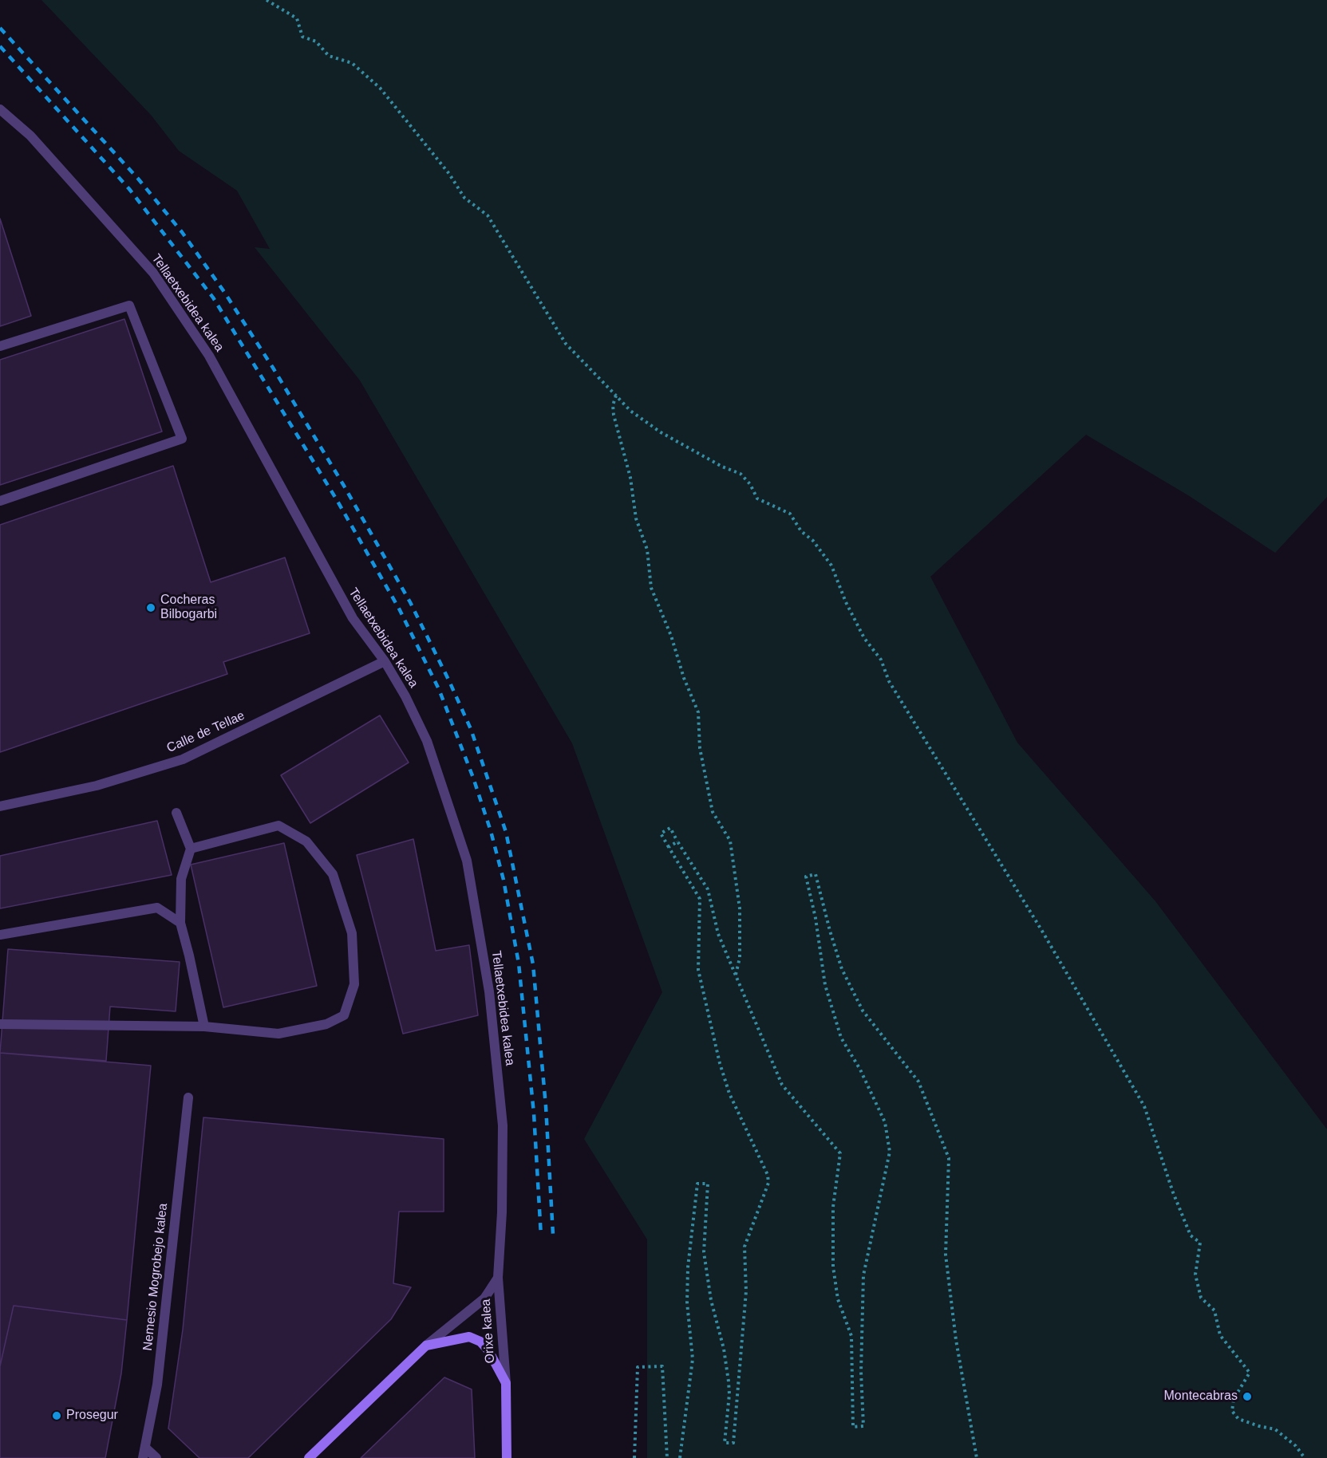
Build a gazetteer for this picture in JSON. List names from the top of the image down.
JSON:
{
  "streets": {
    "main road": ["Orixe kalea"],
    "street": ["Tellaetxebidea kalea", "Calle de Tellae", "Nemesio Mogrobejo kalea"]
  },
  "crossings": [
    ["Tellaetxebidea kalea", "Calle de Tellae"],
    ["Tellaetxebidea kalea", "Orixe kalea"]
  ],
  "places": ["Cocheras Bilbogarbi", "Montecabras", "Prosegur"]
}
